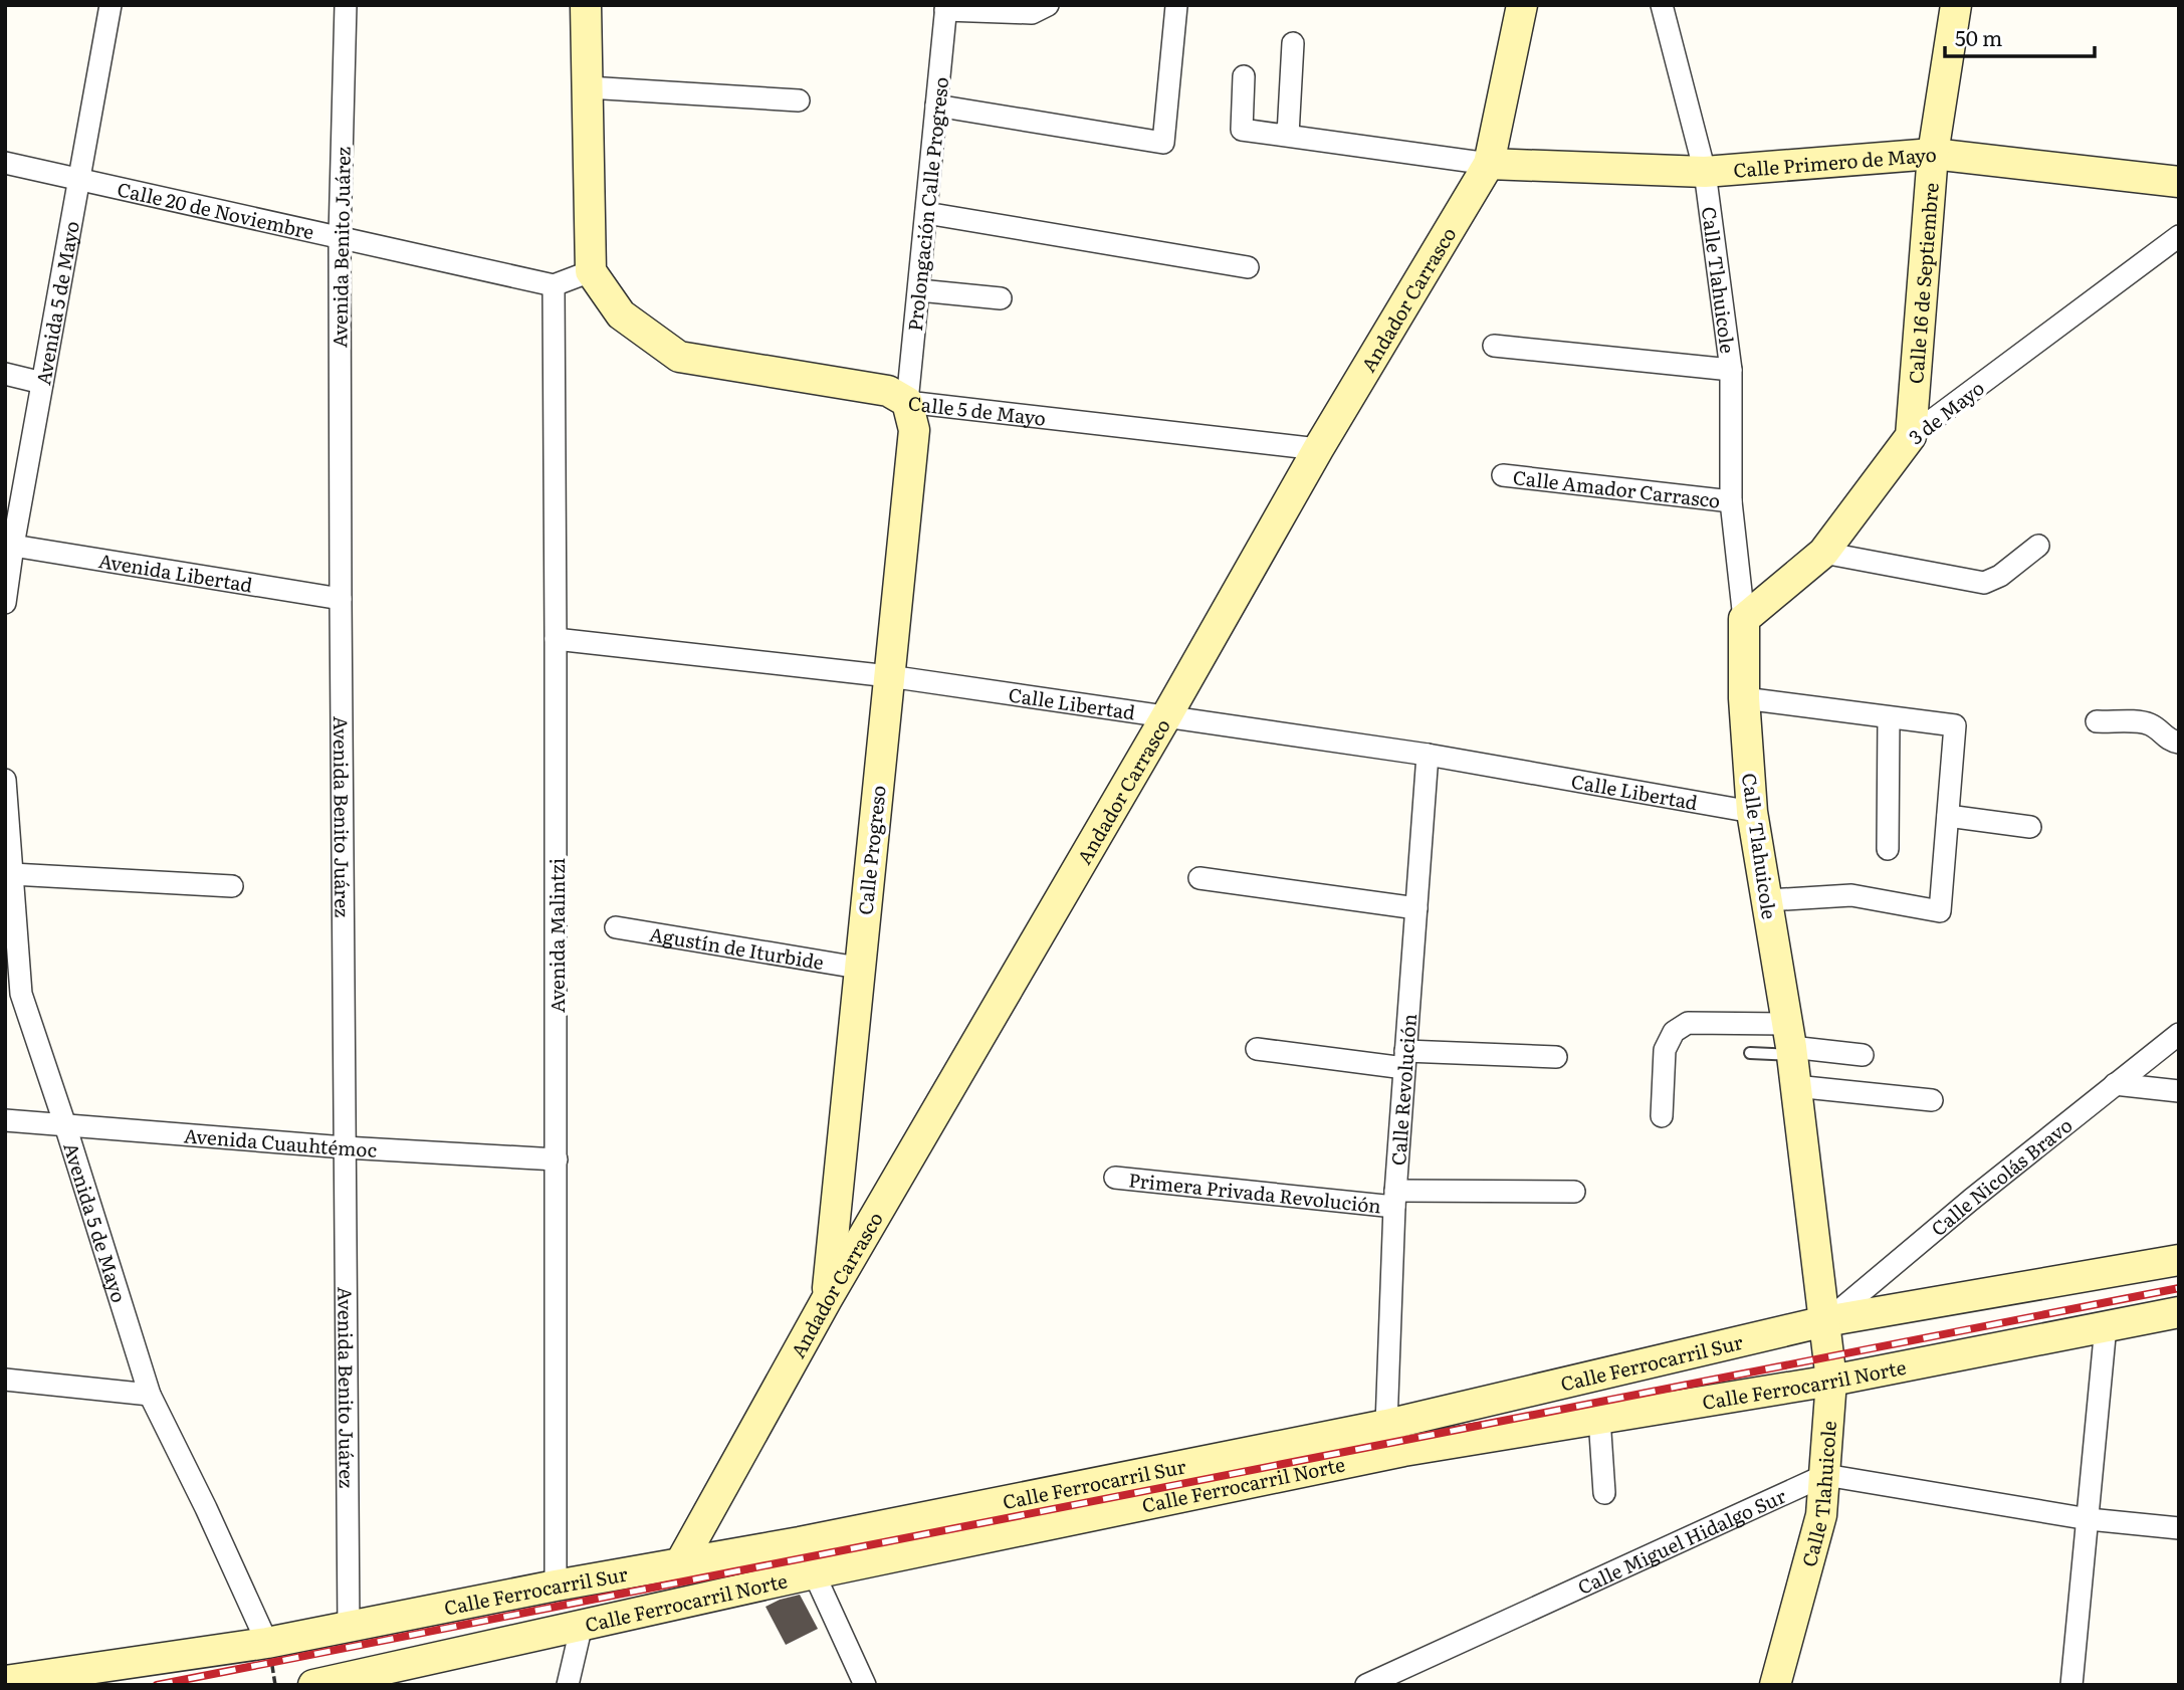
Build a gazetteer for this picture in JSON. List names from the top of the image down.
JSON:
{
  "streets": {
    "main road": [
      "Calle Primero de Mayo",
      "Calle Tlahuicole",
      "Calle 16 de Septiembre",
      "Andador Carrasco",
      "Calle 5 de Mayo",
      "3 de Mayo",
      "Calle Progreso",
      "Calle Ferrocarril Sur",
      "Calle Ferrocarril Norte"
    ],
    "street": [
      "Prolongación Calle Progreso",
      "Calle 20 de Noviembre",
      "Avenida Benito Juárez",
      "Avenida 5 de Mayo",
      "Calle Amador Carrasco",
      "Avenida Libertad",
      "Calle Libertad",
      "Avenida Malintzi",
      "Agustín de Iturbide",
      "Calle Revolución",
      "Avenida Cuauhtémoc",
      "Calle Nicolás Bravo",
      "Primera Privada Revolución",
      "Calle Miguel Hidalgo Sur"
    ]
  },
  "crossings": [
    ["Calle Primero de Mayo", "Calle Tlahuicole"],
    ["Calle Primero de Mayo", "Calle 16 de Septiembre"],
    ["Calle Primero de Mayo", "Andador Carrasco"],
    ["Prolongación Calle Progreso", "Calle 5 de Mayo"],
    ["Prolongación Calle Progreso", "Calle Progreso"],
    ["Calle 20 de Noviembre", "Avenida Benito Juárez"],
    ["Calle 20 de Noviembre", "Avenida 5 de Mayo"],
    ["Calle 20 de Noviembre", "Avenida Malintzi"],
    ["Avenida Benito Juárez", "Avenida Libertad"],
    ["Avenida Benito Juárez", "Avenida Cuauhtémoc"],
    ["Avenida Benito Juárez", "Calle Ferrocarril Sur"],
    ["Calle Tlahuicole", "3 de Mayo"],
    ["Calle Tlahuicole", "Calle Amador Carrasco"],
    ["Calle Tlahuicole", "Calle Libertad"],
    ["Calle Tlahuicole", "Calle Nicolás Bravo"],
    ["Calle Tlahuicole", "Calle Ferrocarril Sur"],
    ["Calle Tlahuicole", "Calle Ferrocarril Norte"],
    ["Calle Tlahuicole", "Calle Miguel Hidalgo Sur"],
    ["Calle 16 de Septiembre", "3 de Mayo"],
    ["Andador Carrasco", "Calle 5 de Mayo"],
    ["Andador Carrasco", "Calle Libertad"],
    ["Andador Carrasco", "Calle Progreso"],
    ["Andador Carrasco", "Calle Ferrocarril Sur"],
    ["Avenida 5 de Mayo", "Avenida Libertad"],
    ["Avenida 5 de Mayo", "Avenida Cuauhtémoc"],
    ["Avenida 5 de Mayo", "Calle Ferrocarril Sur"],
    ["Calle 5 de Mayo", "Calle Progreso"],
    ["Calle Libertad", "Calle Progreso"],
    ["Calle Libertad", "Avenida Malintzi"],
    ["Calle Libertad", "Calle Revolución"],
    ["Calle Progreso", "Agustín de Iturbide"],
    ["Avenida Malintzi", "Avenida Cuauhtémoc"],
    ["Avenida Malintzi", "Calle Ferrocarril Sur"],
    ["Calle Revolución", "Primera Privada Revolución"],
    ["Calle Revolución", "Calle Ferrocarril Sur"],
    ["Calle Nicolás Bravo", "Calle Ferrocarril Sur"]
  ],
  "scale_bar": "50 m"
}
